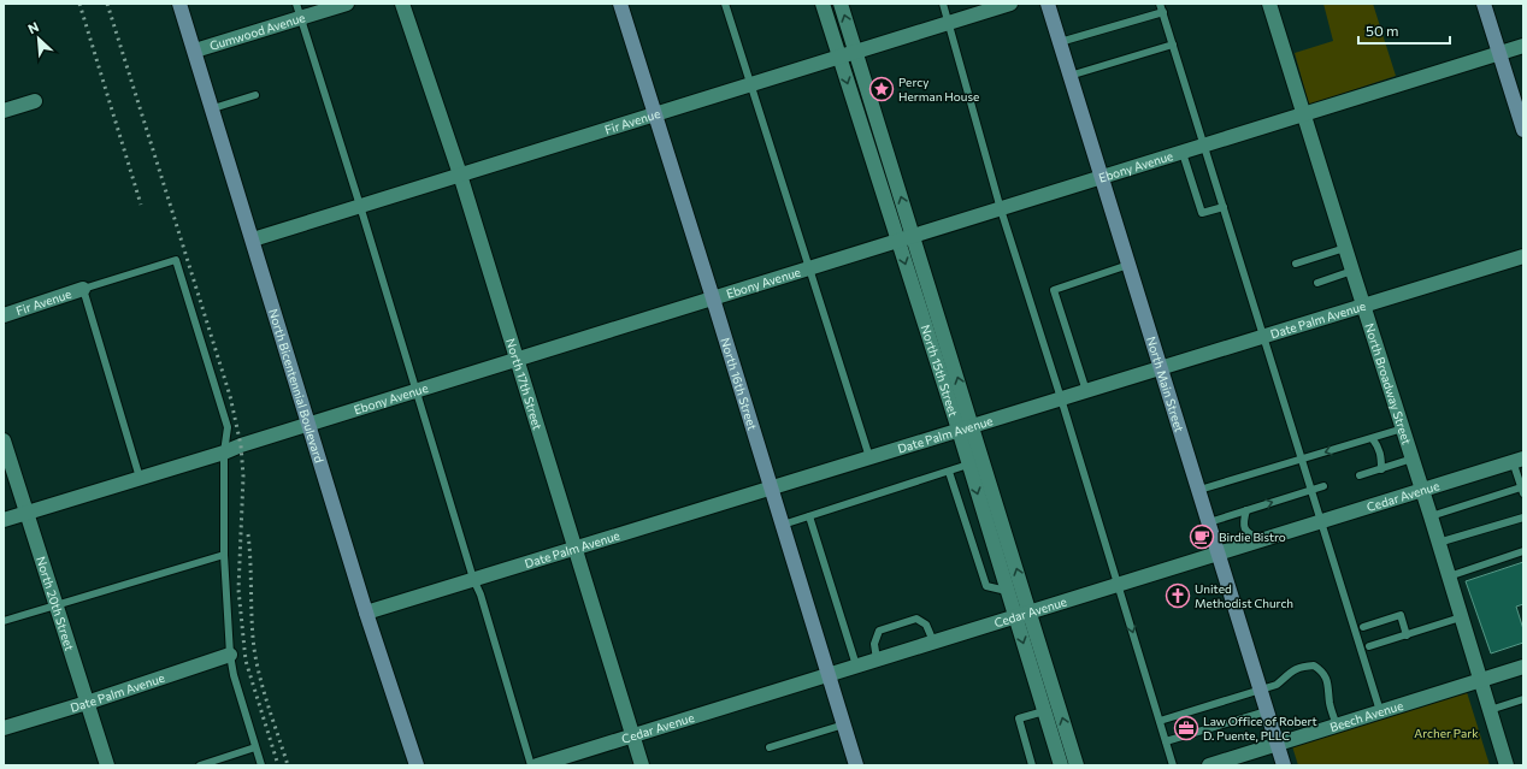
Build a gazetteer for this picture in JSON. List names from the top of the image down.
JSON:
{
  "streets": {
    "street": [
      "Gumwood Avenue",
      "Fir Avenue",
      "Ebony Avenue",
      "Date Palm Avenue",
      "North 15th Street",
      "North 17th Street",
      "North 16th Street",
      "North Main Street",
      "North Broadway Street",
      "North Bicentennial Boulevard",
      "Cedar Avenue",
      "North 20th Street",
      "Beech Avenue"
    ]
  },
  "crossings": [
    ["Gumwood Avenue", "North Bicentennial Boulevard"],
    ["Fir Avenue", "North 15th Street"],
    ["Fir Avenue", "North 17th Street"],
    ["Fir Avenue", "North 16th Street"],
    ["Fir Avenue", "North Bicentennial Boulevard"],
    ["Ebony Avenue", "North 15th Street"],
    ["Ebony Avenue", "North 17th Street"],
    ["Ebony Avenue", "North 16th Street"],
    ["Ebony Avenue", "North Main Street"],
    ["Ebony Avenue", "North Broadway Street"],
    ["Ebony Avenue", "North Bicentennial Boulevard"],
    ["Ebony Avenue", "North 20th Street"],
    ["Date Palm Avenue", "North 15th Street"],
    ["Date Palm Avenue", "North 17th Street"],
    ["Date Palm Avenue", "North 16th Street"],
    ["Date Palm Avenue", "North Main Street"],
    ["Date Palm Avenue", "North Broadway Street"],
    ["Date Palm Avenue", "North Bicentennial Boulevard"],
    ["Date Palm Avenue", "North 20th Street"],
    ["North 15th Street", "Cedar Avenue"],
    ["North 17th Street", "Cedar Avenue"],
    ["North 16th Street", "Cedar Avenue"],
    ["North Main Street", "Cedar Avenue"],
    ["North Main Street", "Beech Avenue"],
    ["North Broadway Street", "Cedar Avenue"],
    ["North Broadway Street", "Beech Avenue"]
  ],
  "parks": ["Archer Park"],
  "places": {
    "place": ["Percy Herman House"],
    "cafe": ["Birdie Bistro"],
    "church": ["United Methodist Church"],
    "office": ["Law Office of Robert D. Puente, PLLC"]
  },
  "scale_bar": "50 m",
  "north": "top left"
}
